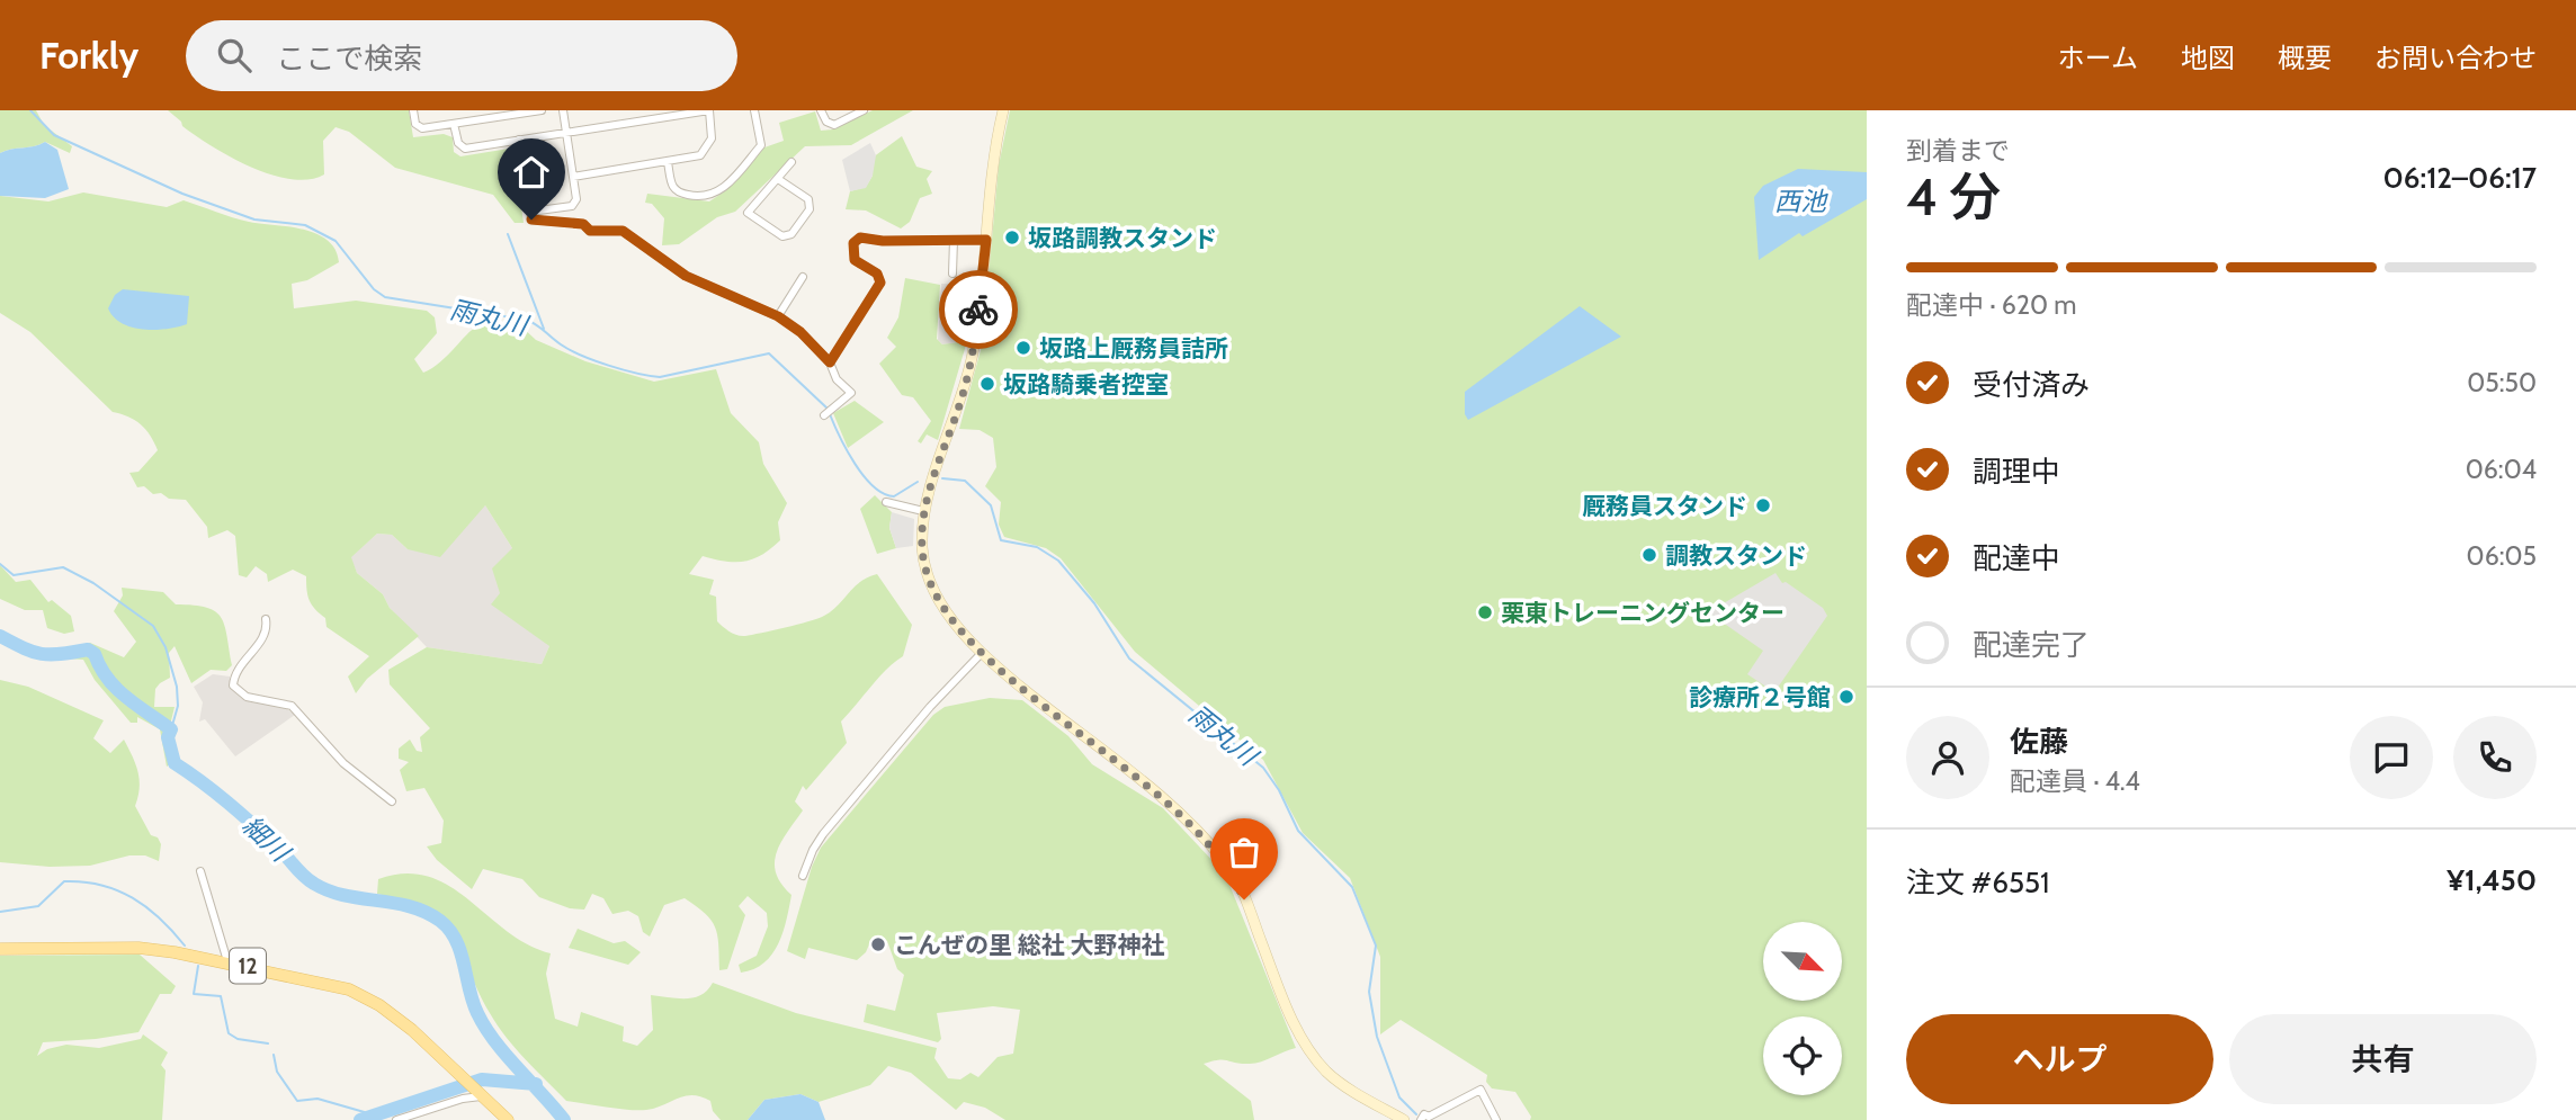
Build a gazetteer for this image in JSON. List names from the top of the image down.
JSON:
{
  "streets": {
    "main road": ["12"]
  },
  "water": ["西池", "雨丸川", "細川"],
  "places": [
    "坂路調教スタンド",
    "坂路上厩務員詰所",
    "坂路騎乗者控室",
    "厩務員スタンド",
    "調教スタンド",
    "栗東トレーニングセンター",
    "診療所２号館",
    "こんぜの里 総社 大野神社"
  ],
  "north": "bottom right",
  "page": {
    "header": "Forkly",
    "search": "ここで検索",
    "nav": [
      "ホーム",
      "地図",
      "概要",
      "お問い合わせ"
    ],
    "heading": ["4 分", "到着まで", "06:12–06:17"],
    "panel": [
      "佐藤",
      "配達員 · 4.4",
      "注文 #6551",
      "¥1,450"
    ],
    "bar": "配達中 · 620 m",
    "list": [
      ["受付済み", "05:50"],
      ["調理中", "06:04"],
      ["配達中", "06:05"],
      "配達完了"
    ],
    "buttons": ["ヘルプ", "共有"]
  }
}
